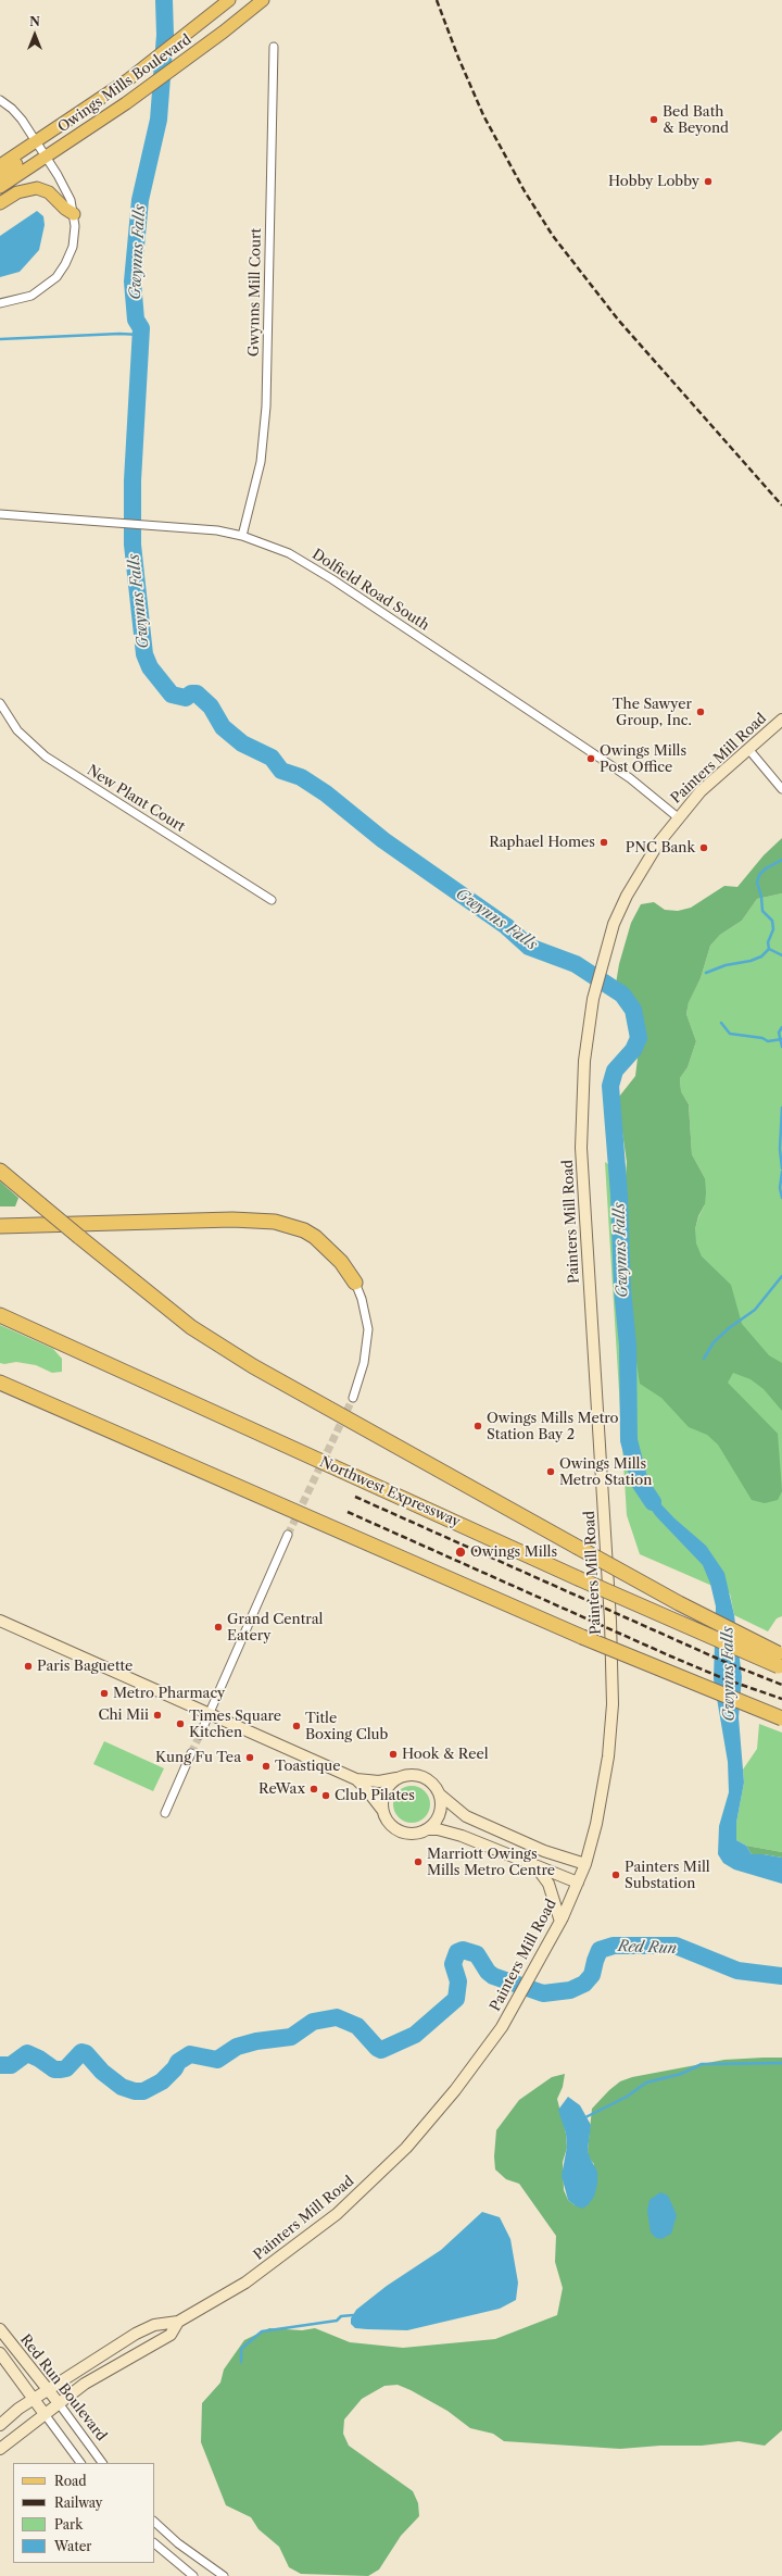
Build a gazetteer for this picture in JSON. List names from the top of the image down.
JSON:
{
  "streets": {
    "highway": ["Northwest Expressway"],
    "main road": ["Owings Mills Boulevard", "Painters Mill Road", "Red Run Boulevard"],
    "street": ["Gwynns Mill Court", "Dolfield Road South", "New Plant Court"]
  },
  "crossings": [
    ["Gwynns Mill Court", "Dolfield Road South"],
    ["Dolfield Road South", "Painters Mill Road"],
    ["Painters Mill Road", "Red Run Boulevard"]
  ],
  "water": ["Gwynns Falls", "Red Run"],
  "places": [
    "Bed Bath & Beyond",
    "Hobby Lobby",
    "The Sawyer Group, Inc.",
    "Owings Mills Post Office",
    "Raphael Homes",
    "PNC Bank",
    "Owings Mills Metro Station Bay 2",
    "Owings Mills Metro Station",
    "Owings Mills",
    "Grand Central Eatery",
    "Paris Baguette",
    "Metro Pharmacy",
    "Chi Mii",
    "Times Square Kitchen",
    "Title Boxing Club",
    "Hook & Reel",
    "Kung Fu Tea",
    "Toastique",
    "ReWax",
    "Club Pilates",
    "Marriott Owings Mills Metro Centre",
    "Painters Mill Substation"
  ],
  "legend": [
    "Road",
    "Railway",
    "Park",
    "Water"
  ],
  "north": "top"
}
